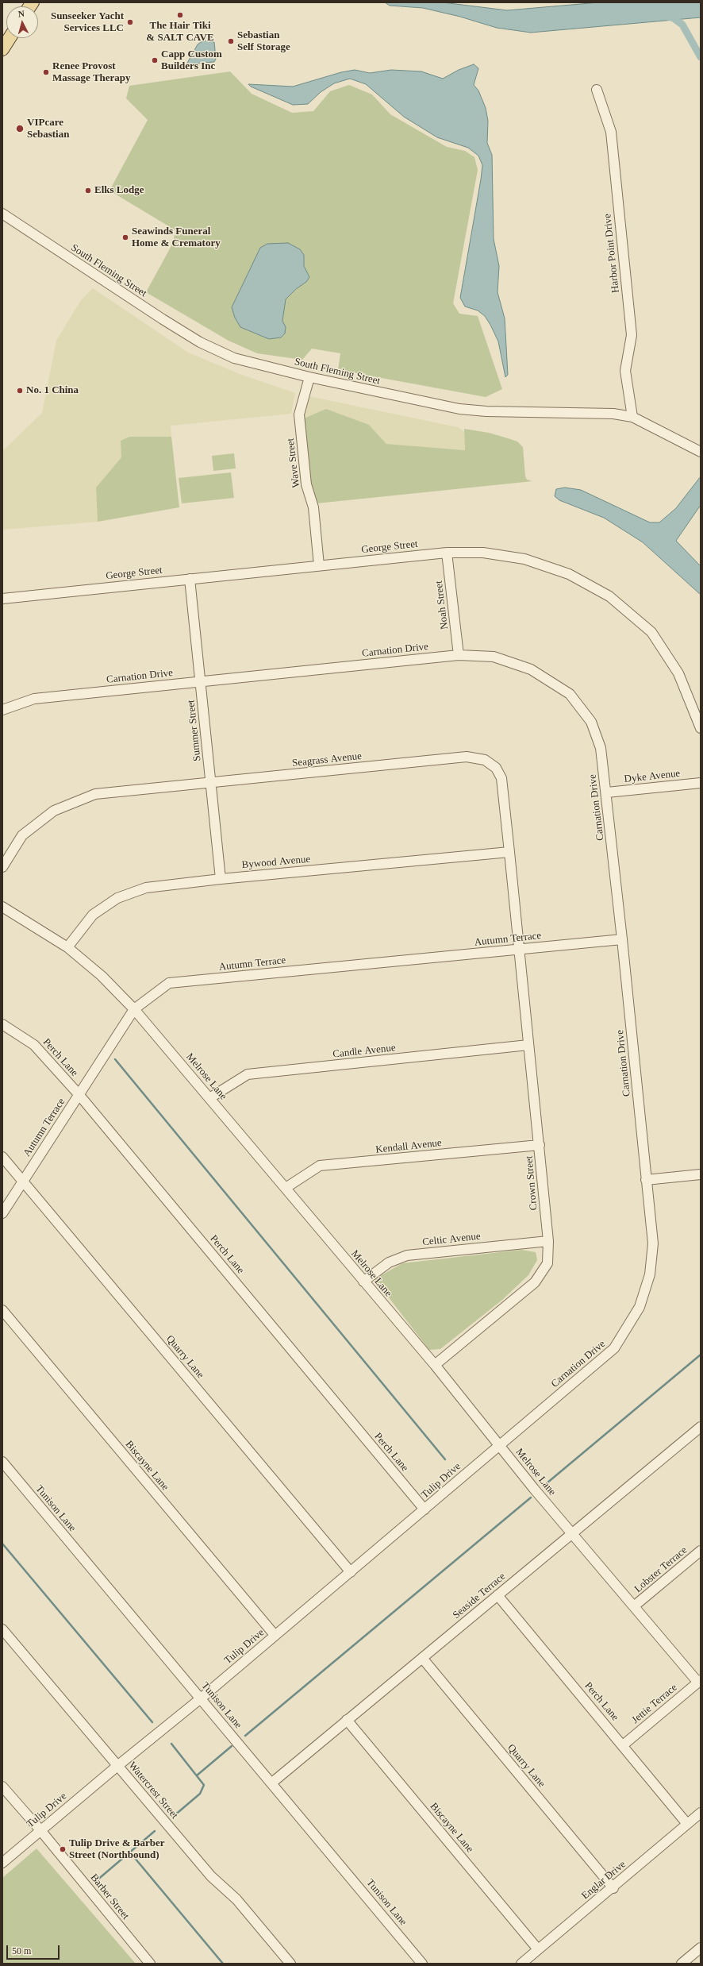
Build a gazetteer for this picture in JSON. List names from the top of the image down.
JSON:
{
  "streets": {
    "street": [
      "Harbor Point Drive",
      "South Fleming Street",
      "Wave Street",
      "George Street",
      "Noah Street",
      "Carnation Drive",
      "Summer Street",
      "Seagrass Avenue",
      "Dyke Avenue",
      "Bywood Avenue",
      "Autumn Terrace",
      "Candle Avenue",
      "Perch Lane",
      "Melrose Lane",
      "Kendall Avenue",
      "Crown Street",
      "Celtic Avenue",
      "Quarry Lane",
      "Biscayne Lane",
      "Tulip Drive",
      "Tunison Lane",
      "Lobster Terrace",
      "Seaside Terrace",
      "Jettie Terrace",
      "Watercrest Street",
      "Englar Drive",
      "Barber Street"
    ]
  },
  "crossings": [
    ["Harbor Point Drive", "South Fleming Street"],
    ["South Fleming Street", "Wave Street"],
    ["Wave Street", "George Street"],
    ["George Street", "Noah Street"],
    ["George Street", "Summer Street"],
    ["Noah Street", "Carnation Drive"],
    ["Carnation Drive", "Summer Street"],
    ["Carnation Drive", "Dyke Avenue"],
    ["Carnation Drive", "Autumn Terrace"],
    ["Carnation Drive", "Melrose Lane"],
    ["Carnation Drive", "Tulip Drive"],
    ["Summer Street", "Seagrass Avenue"],
    ["Summer Street", "Bywood Avenue"],
    ["Seagrass Avenue", "Bywood Avenue"],
    ["Seagrass Avenue", "Autumn Terrace"],
    ["Seagrass Avenue", "Crown Street"],
    ["Bywood Avenue", "Melrose Lane"],
    ["Autumn Terrace", "Perch Lane"],
    ["Autumn Terrace", "Melrose Lane"],
    ["Autumn Terrace", "Crown Street"],
    ["Autumn Terrace", "Quarry Lane"],
    ["Candle Avenue", "Melrose Lane"],
    ["Candle Avenue", "Crown Street"],
    ["Perch Lane", "Tulip Drive"],
    ["Perch Lane", "Seaside Terrace"],
    ["Perch Lane", "Jettie Terrace"],
    ["Perch Lane", "Englar Drive"],
    ["Melrose Lane", "Kendall Avenue"],
    ["Melrose Lane", "Crown Street"],
    ["Melrose Lane", "Celtic Avenue"],
    ["Melrose Lane", "Tulip Drive"],
    ["Melrose Lane", "Lobster Terrace"],
    ["Melrose Lane", "Seaside Terrace"],
    ["Melrose Lane", "Jettie Terrace"],
    ["Kendall Avenue", "Crown Street"],
    ["Crown Street", "Celtic Avenue"],
    ["Quarry Lane", "Tulip Drive"],
    ["Quarry Lane", "Seaside Terrace"],
    ["Quarry Lane", "Englar Drive"],
    ["Biscayne Lane", "Tulip Drive"],
    ["Biscayne Lane", "Seaside Terrace"],
    ["Biscayne Lane", "Englar Drive"],
    ["Tulip Drive", "Tunison Lane"],
    ["Tulip Drive", "Watercrest Street"],
    ["Tulip Drive", "Barber Street"],
    ["Tunison Lane", "Seaside Terrace"]
  ],
  "places": [
    "The Hair Tiki & SALT CAVE",
    "Sunseeker Yacht Services LLC",
    "Sebastian Self Storage",
    "Capp Custom Builders Inc",
    "Renee Provost Massage Therapy",
    "VIPcare Sebastian",
    "Elks Lodge",
    "Seawinds Funeral Home & Crematory",
    "No. 1 China",
    "Tulip Drive & Barber Street (Northbound)"
  ],
  "scale_bar": "50 m",
  "north": "top"
}
